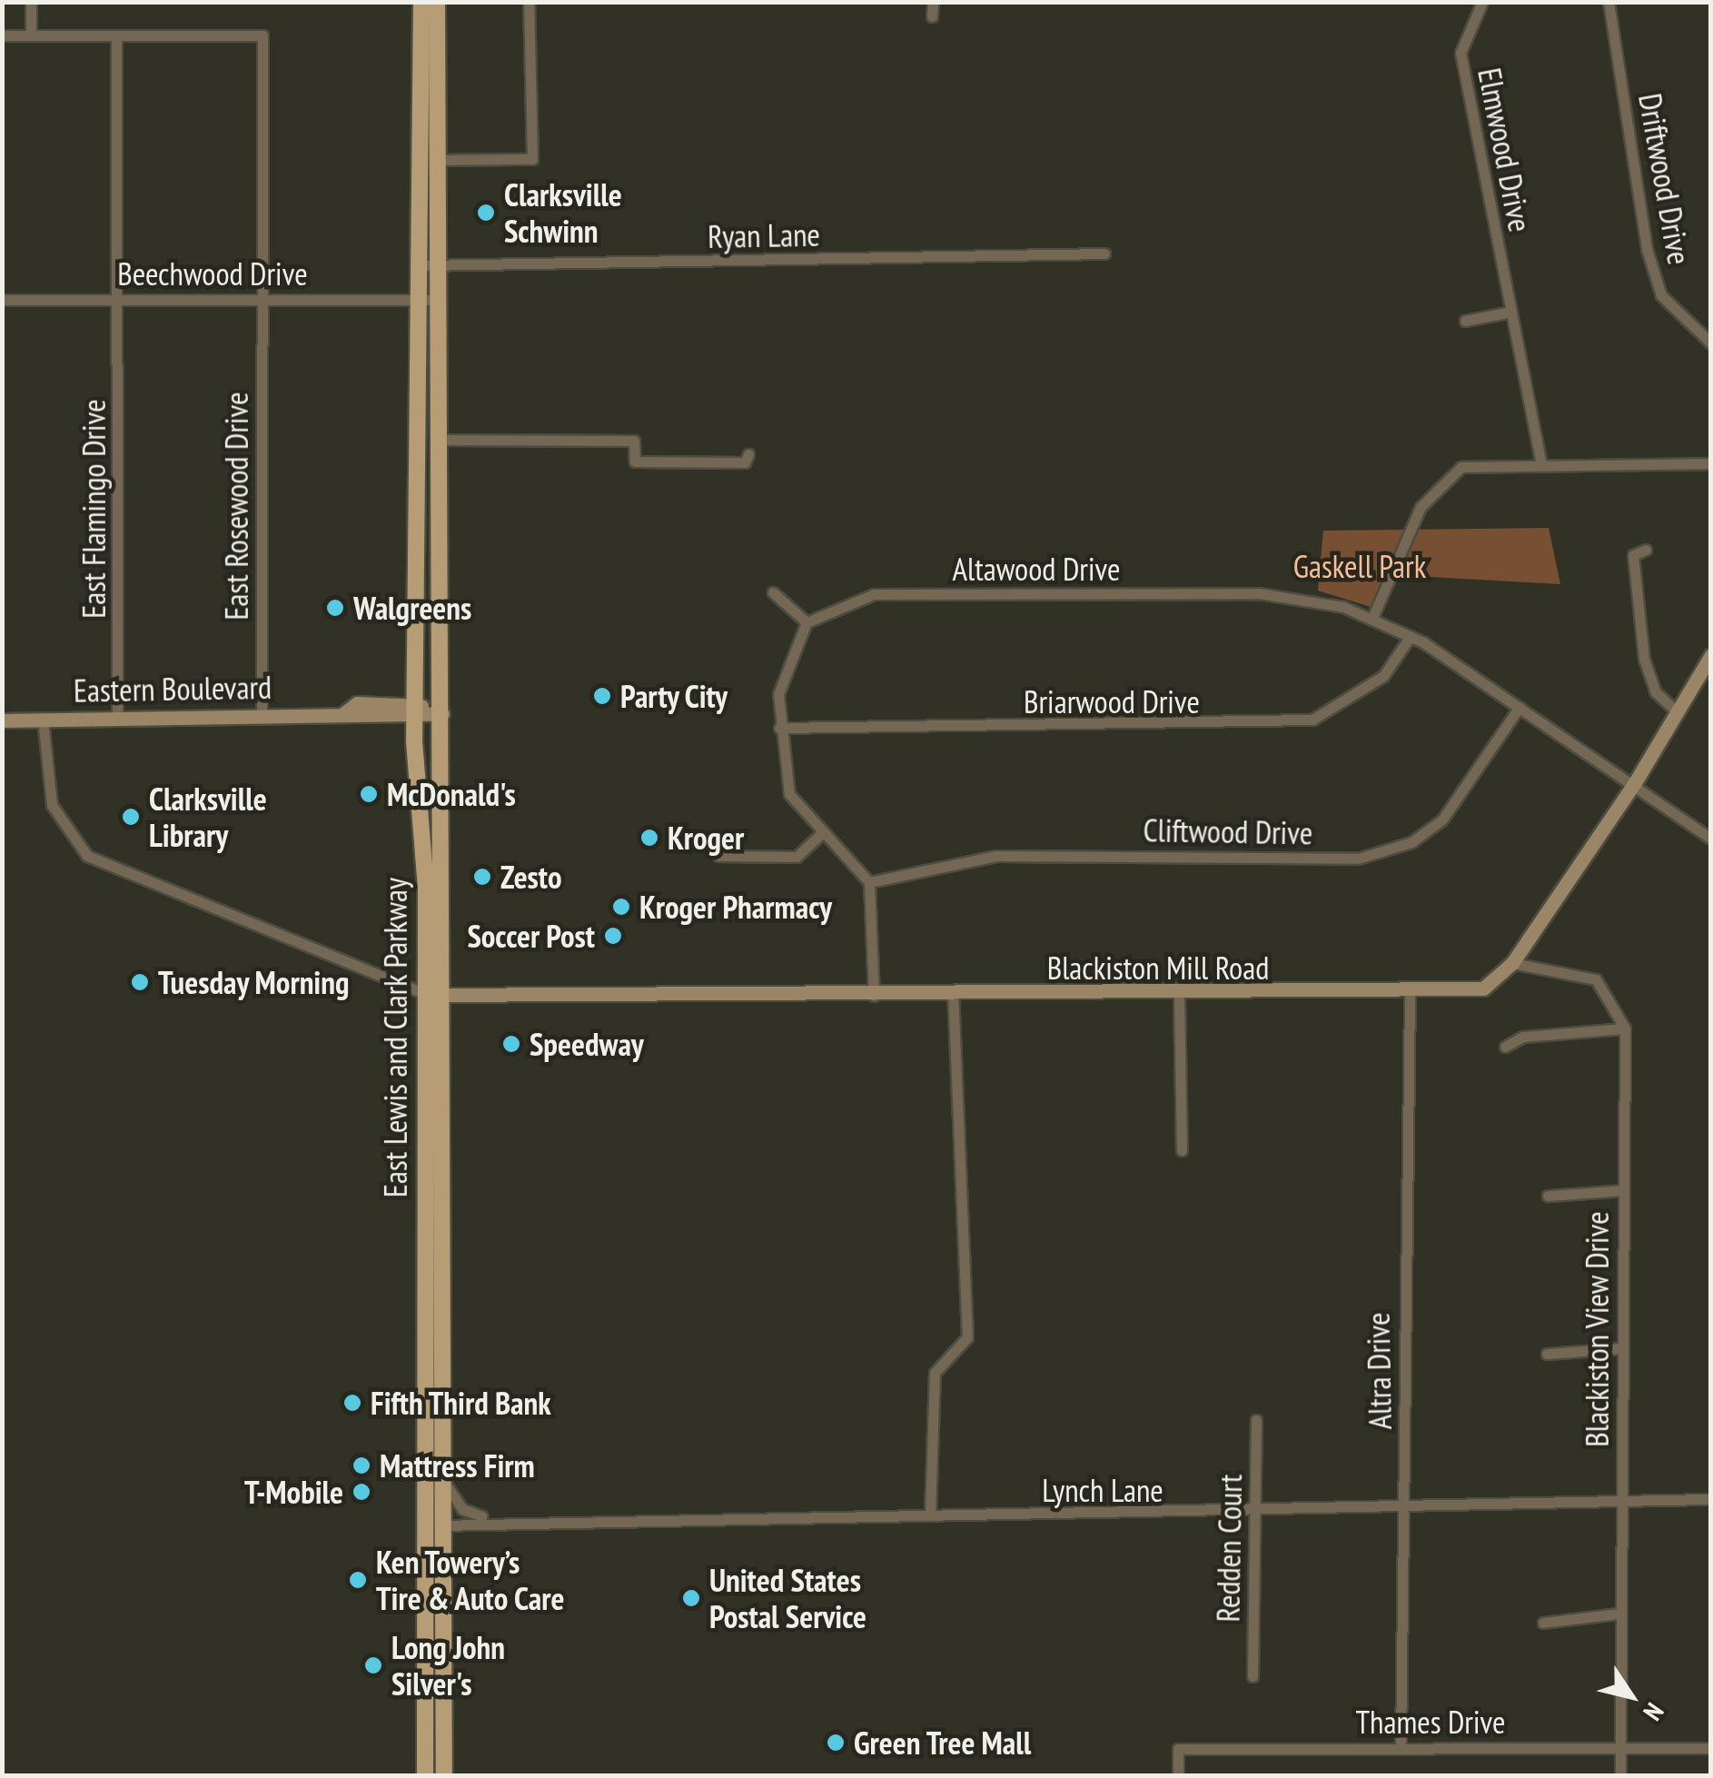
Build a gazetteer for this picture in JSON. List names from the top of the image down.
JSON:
{
  "streets": {
    "main road": ["Eastern Boulevard", "Blackiston Mill Road", "East Lewis and Clark Parkway"],
    "street": [
      "Elmwood Drive",
      "Driftwood Drive",
      "Ryan Lane",
      "Beechwood Drive",
      "East Rosewood Drive",
      "East Flamingo Drive",
      "Altawood Drive",
      "Briarwood Drive",
      "Cliftwood Drive",
      "Blackiston View Drive",
      "Altra Drive",
      "Lynch Lane",
      "Redden Court",
      "Thames Drive"
    ]
  },
  "crossings": [
    ["Beechwood Drive", "East Rosewood Drive"],
    ["Beechwood Drive", "East Flamingo Drive"],
    ["Beechwood Drive", "East Lewis and Clark Parkway"],
    ["East Rosewood Drive", "East Flamingo Drive"],
    ["East Rosewood Drive", "Eastern Boulevard"],
    ["East Flamingo Drive", "Eastern Boulevard"],
    ["Altawood Drive", "Briarwood Drive"],
    ["Altawood Drive", "Cliftwood Drive"],
    ["Altawood Drive", "Blackiston Mill Road"],
    ["Eastern Boulevard", "East Lewis and Clark Parkway"],
    ["Blackiston Mill Road", "East Lewis and Clark Parkway"],
    ["Blackiston Mill Road", "Blackiston View Drive"],
    ["Blackiston Mill Road", "Altra Drive"],
    ["East Lewis and Clark Parkway", "Lynch Lane"],
    ["Blackiston View Drive", "Lynch Lane"],
    ["Blackiston View Drive", "Thames Drive"],
    ["Altra Drive", "Lynch Lane"],
    ["Altra Drive", "Thames Drive"],
    ["Lynch Lane", "Redden Court"]
  ],
  "parks": ["Gaskell Park"],
  "places": [
    "Clarksville Schwinn",
    "Walgreens",
    "Party City",
    "McDonald's",
    "Clarksville Library",
    "Kroger",
    "Zesto",
    "Kroger Pharmacy",
    "Soccer Post",
    "Tuesday Morning",
    "Speedway",
    "Fifth Third Bank",
    "Mattress Firm",
    "T-Mobile",
    "Ken Towery’s Tire & Auto Care",
    "United States Postal Service",
    "Long John Silver's",
    "Green Tree Mall"
  ],
  "north": "bottom right"
}
